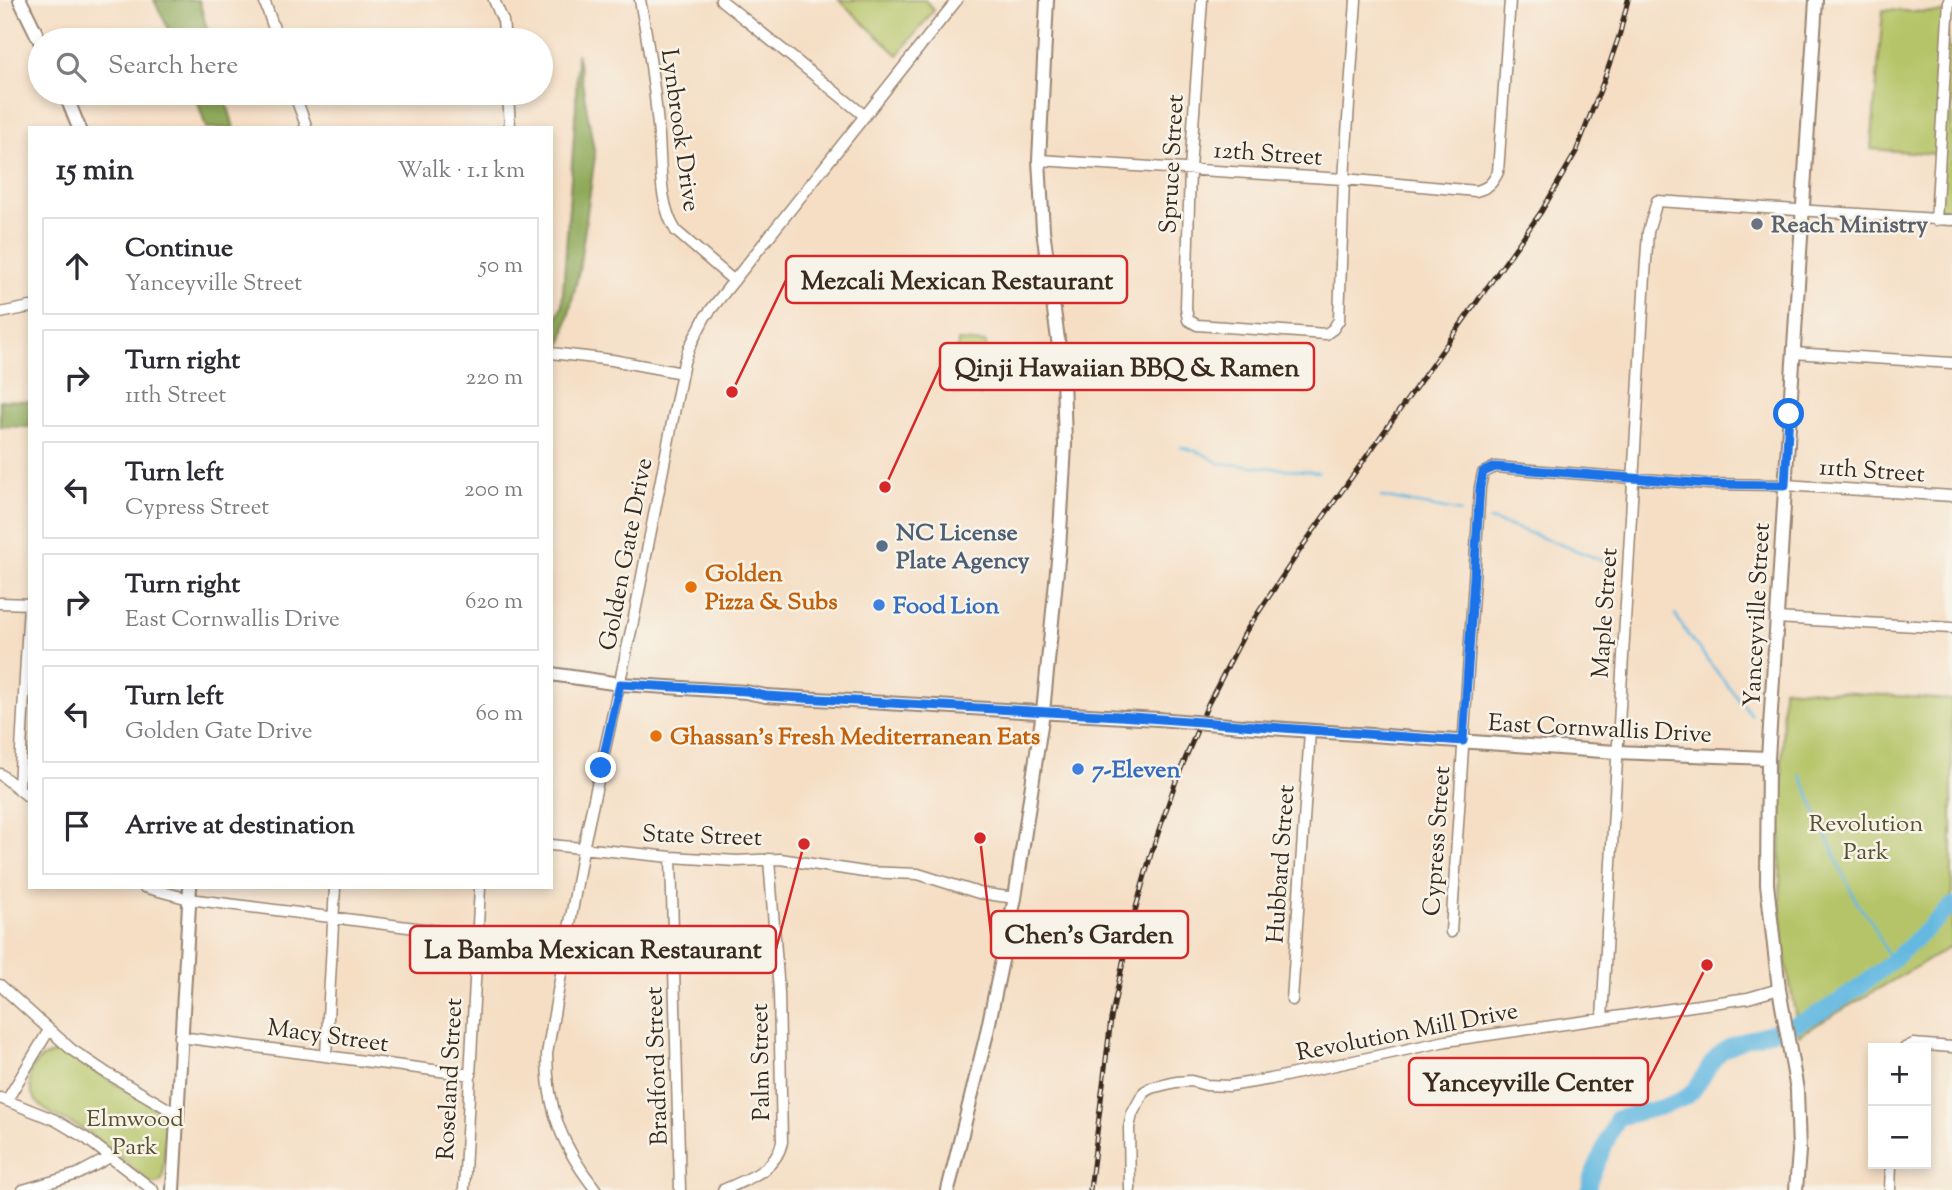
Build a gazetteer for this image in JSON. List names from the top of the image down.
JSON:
{
  "streets": {
    "main road": ["Yanceyville Street", "East Cornwallis Drive"],
    "street": [
      "Lynbrook Drive",
      "12th Street",
      "Spruce Street",
      "11th Street",
      "Golden Gate Drive",
      "Maple Street",
      "State Street",
      "Cypress Street",
      "Hubbard Street",
      "Revolution Mill Drive",
      "Macy Street",
      "Palm Street",
      "Bradford Street",
      "Roseland Street"
    ]
  },
  "crossings": [
    ["Lynbrook Drive", "Golden Gate Drive"],
    ["12th Street", "Spruce Street"],
    ["11th Street", "Maple Street"],
    ["11th Street", "Yanceyville Street"],
    ["11th Street", "Cypress Street"],
    ["Golden Gate Drive", "East Cornwallis Drive"],
    ["Golden Gate Drive", "State Street"],
    ["Maple Street", "Yanceyville Street"],
    ["Maple Street", "East Cornwallis Drive"],
    ["Maple Street", "Revolution Mill Drive"],
    ["Yanceyville Street", "East Cornwallis Drive"],
    ["Yanceyville Street", "Revolution Mill Drive"],
    ["East Cornwallis Drive", "Cypress Street"],
    ["East Cornwallis Drive", "Hubbard Street"],
    ["State Street", "Palm Street"],
    ["State Street", "Bradford Street"],
    ["Macy Street", "Roseland Street"]
  ],
  "parks": ["Revolution Park", "Elmwood Park"],
  "places": [
    "Reach Ministry",
    "Mezcali Mexican Restaurant",
    "Qinji Hawaiian BBQ & Ramen",
    "NC License Plate Agency",
    "Golden Pizza & Subs",
    "Food Lion",
    "Ghassan's Fresh Mediterranean Eats",
    "7-Eleven",
    "Chen's Garden",
    "La Bamba Mexican Restaurant",
    "Yanceyville Center"
  ],
  "page": {
    "search": "Search here",
    "heading": ["15 min", "Walk · 1.1 km"],
    "list": [
      ["Continue", "Yanceyville Street", "50 m"],
      ["Turn right", "11th Street", "220 m"],
      ["Turn left", "Cypress Street", "200 m"],
      ["Turn right", "East Cornwallis Drive", "620 m"],
      ["Turn left", "Golden Gate Drive", "60 m"],
      "Arrive at destination"
    ],
    "map_buttons": ["+", "−"]
  }
}
